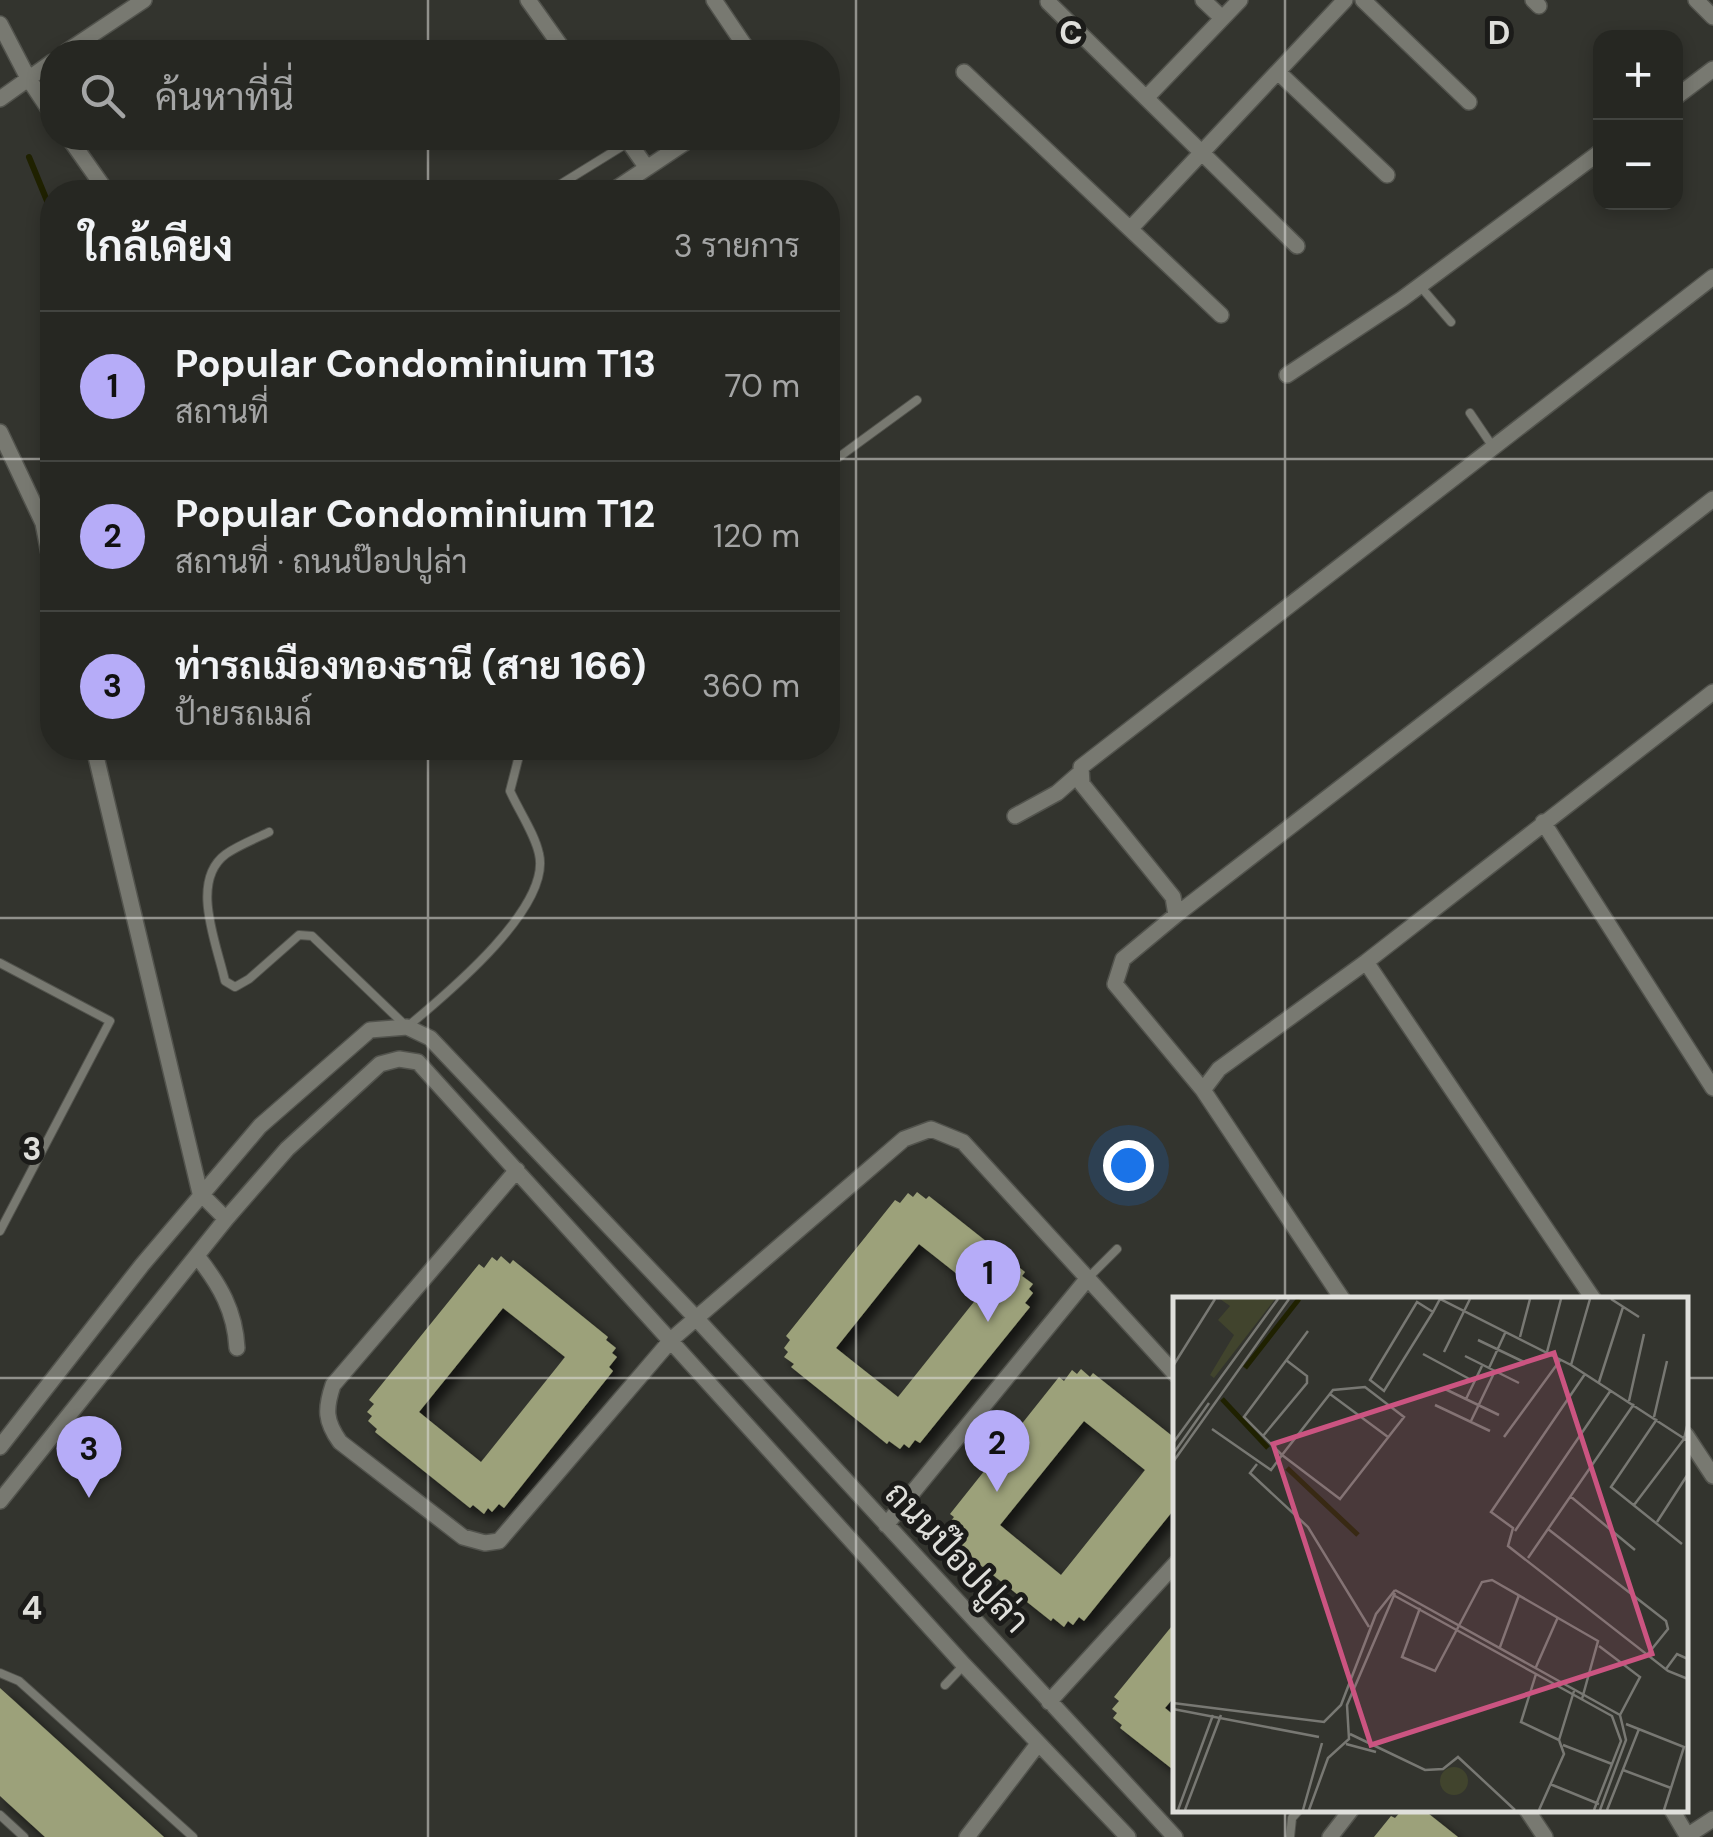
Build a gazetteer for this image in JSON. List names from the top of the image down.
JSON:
{
  "streets": {
    "street": ["ถนนป๊อปปูล่า"]
  },
  "page": {
    "map_buttons": ["+", "−"],
    "search": "ค้นหาที่นี่",
    "heading": ["ใกล้เคียง", "3 รายการ"],
    "list": [
      {
        "mark": "1",
        "name": "Popular Condominium T13",
        "note": "สถานที่",
        "value": "70 m"
      },
      {
        "mark": "2",
        "name": "Popular Condominium T12",
        "note": "สถานที่ · ถนนป๊อปปูล่า",
        "value": "120 m"
      },
      {
        "mark": "3",
        "name": "ท่ารถเมืองทองธานี (สาย 166)",
        "note": "ป้ายรถเมล์",
        "value": "360 m"
      }
    ],
    "pins": ["1", "2", "3"]
  },
  "grid": {
    "columns": ["C", "D"],
    "rows": ["3", "4"]
  }
}
